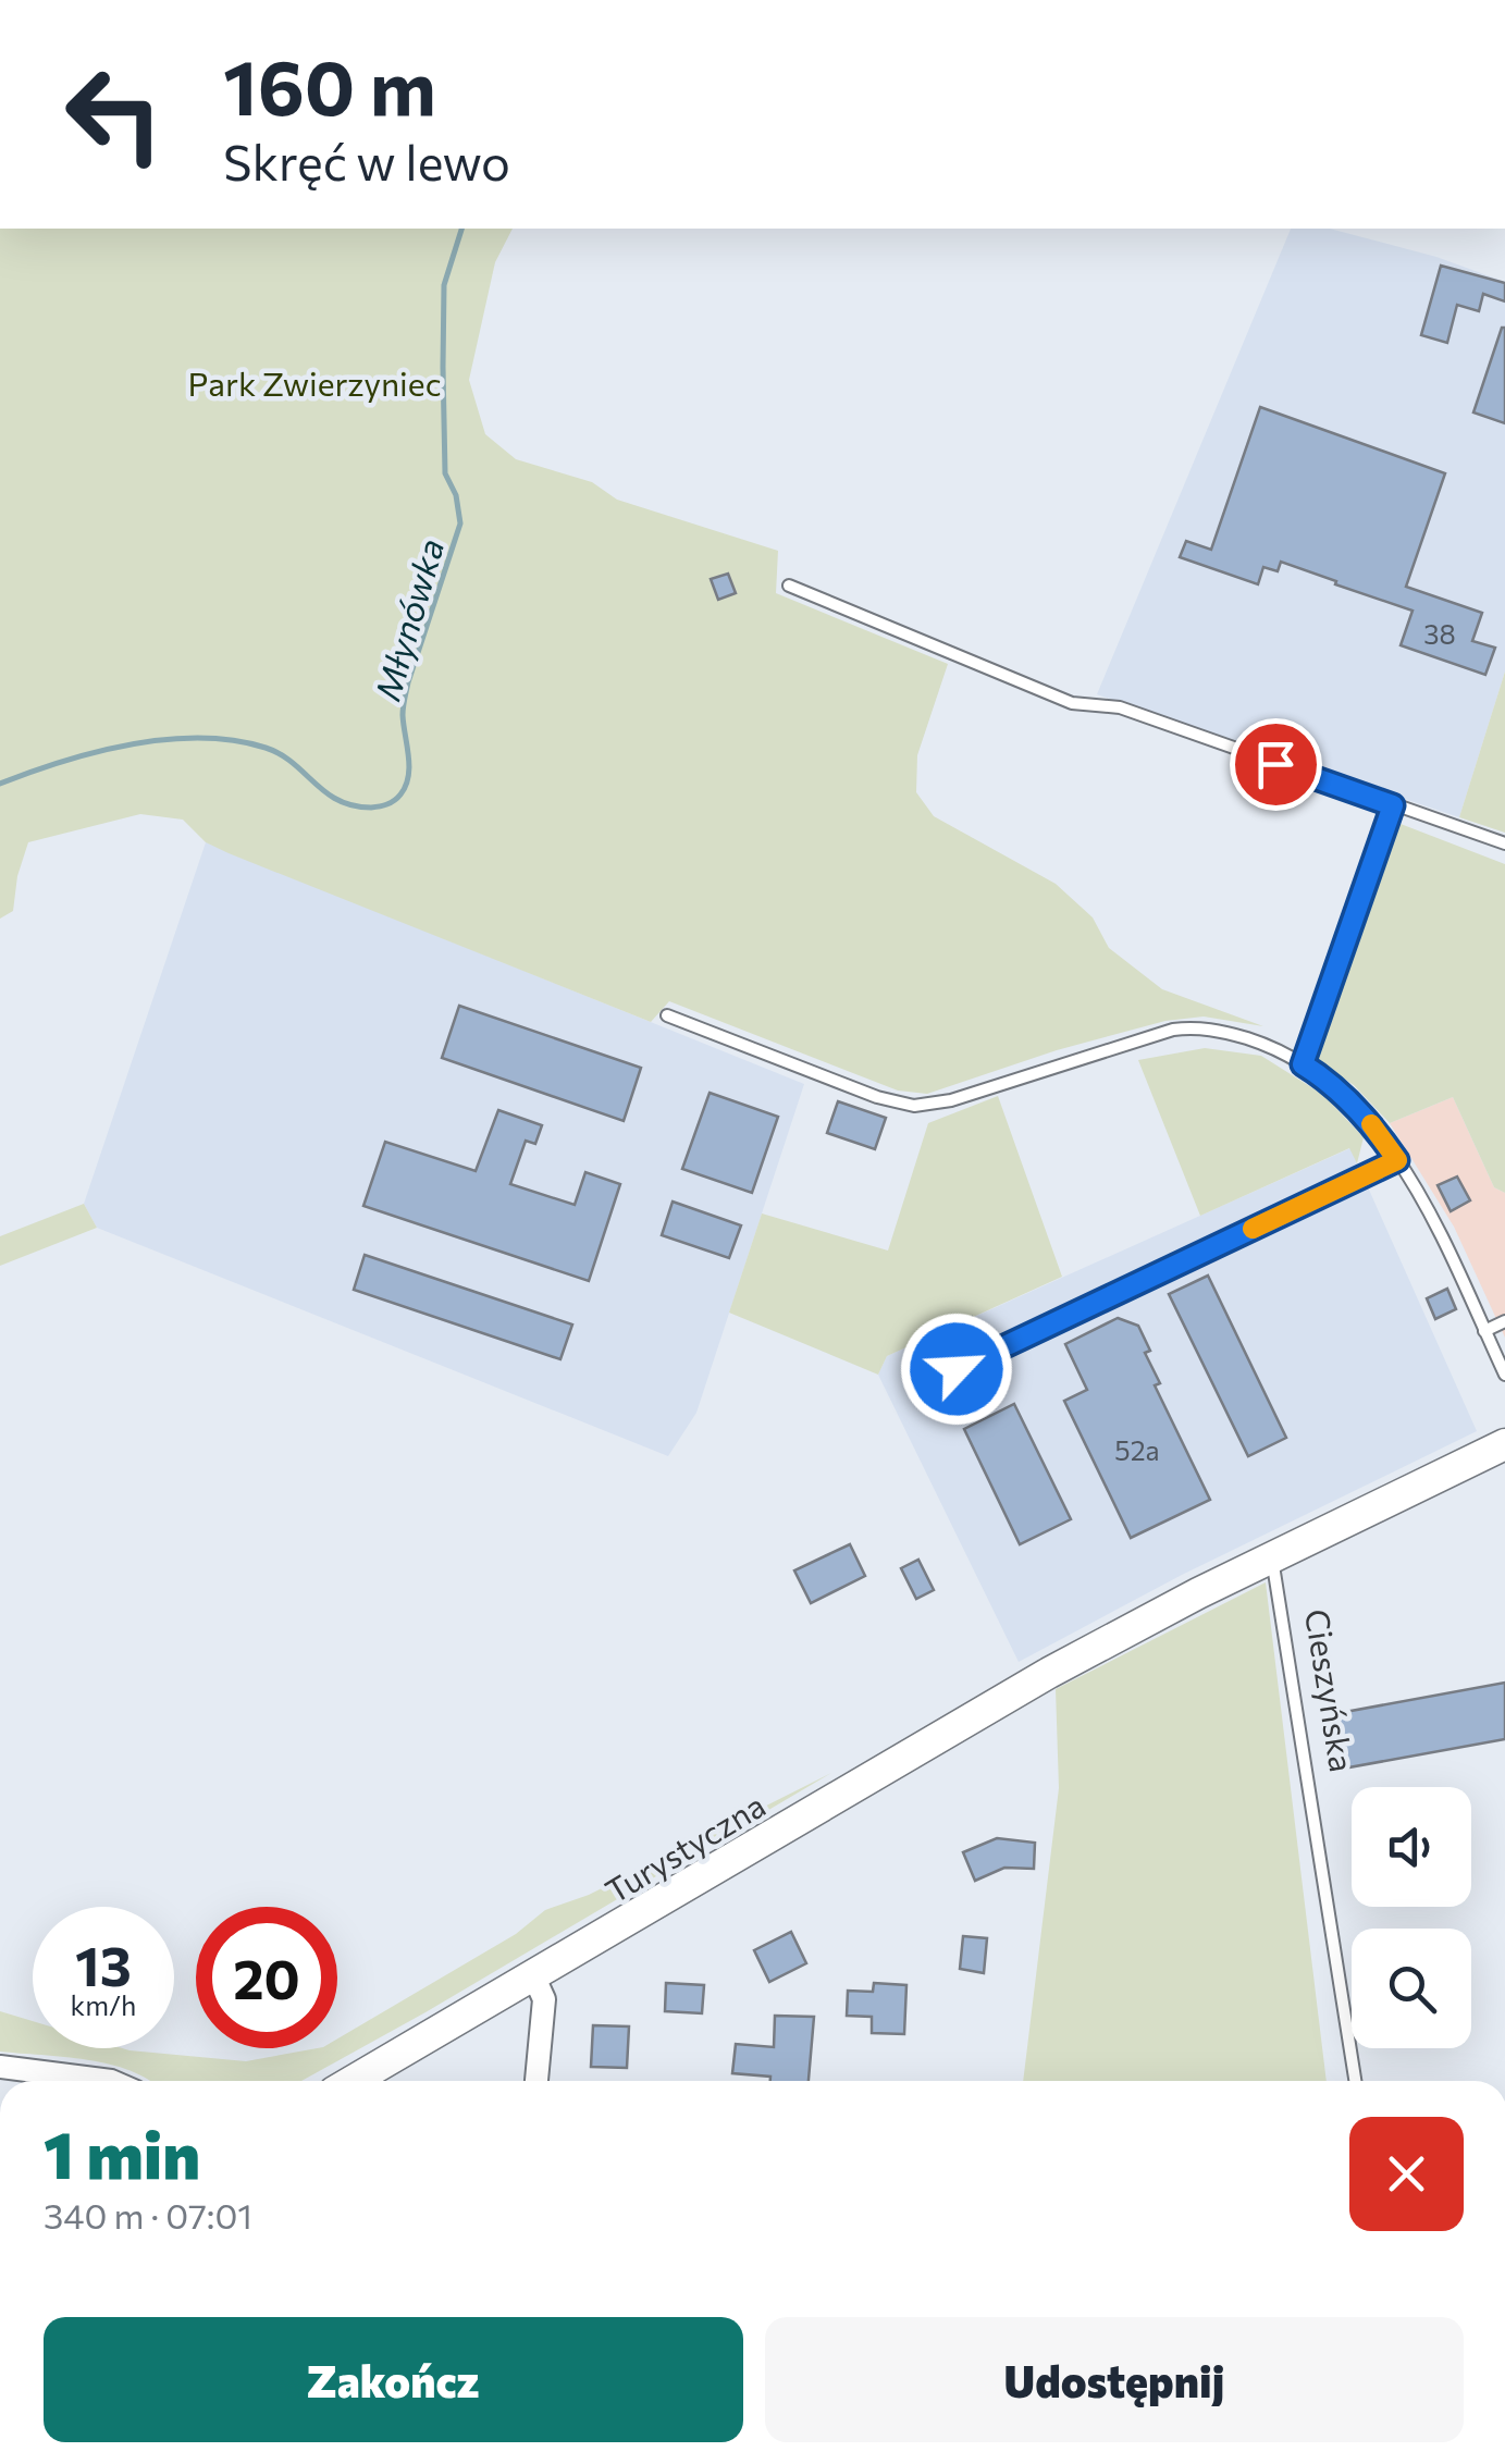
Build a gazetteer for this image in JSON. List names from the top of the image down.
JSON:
{
  "streets": {
    "main road": ["Turystyczna"],
    "lane": ["Cieszyńska"]
  },
  "crossings": [
    ["Cieszyńska", "Turystyczna"]
  ],
  "water": ["Młynówka"],
  "parks": ["Park Zwierzyniec"],
  "house_numbers": ["38", "52a"],
  "page": {
    "turn": ["160 m", "Skręć w lewo"],
    "speed": "13 km/h",
    "limit": "20",
    "heading": ["1 min", "340 m · 07:01"],
    "buttons": ["Zakończ", "Udostępnij"]
  }
}
